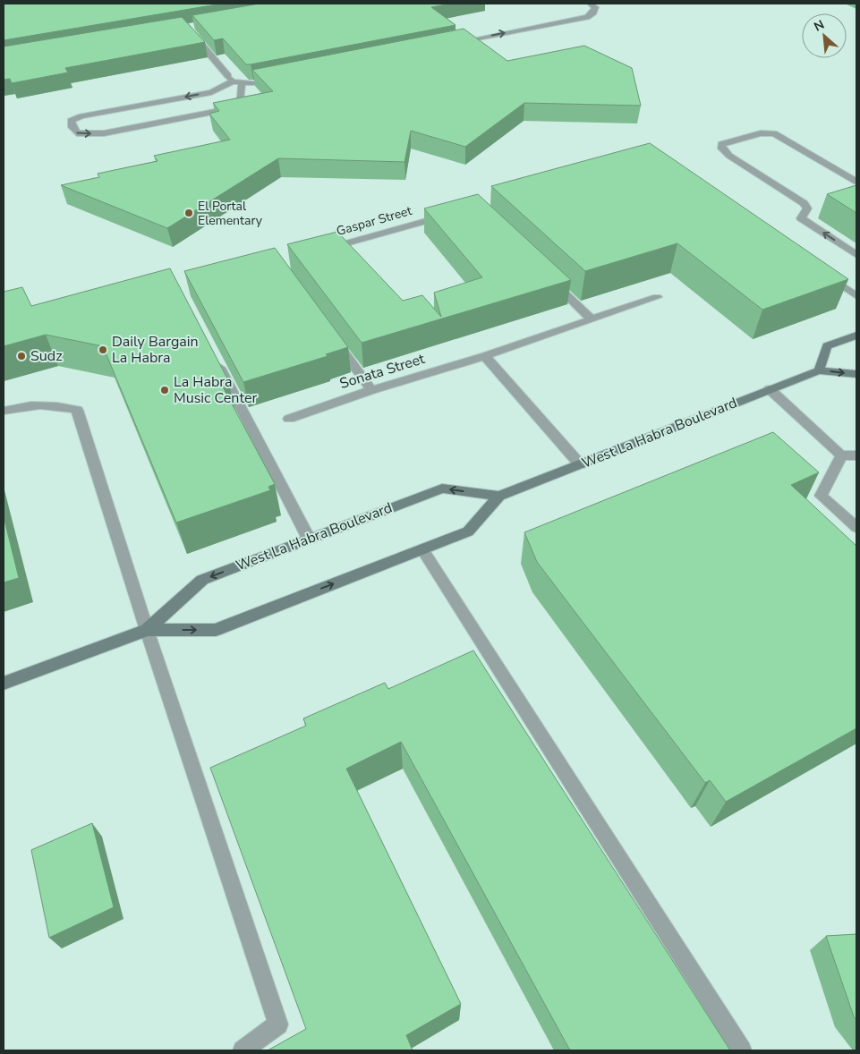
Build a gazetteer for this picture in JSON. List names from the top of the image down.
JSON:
{
  "streets": {
    "main road": ["West La Habra Boulevard"],
    "street": ["Gaspar Street", "Sonata Street"]
  },
  "places": [
    "El Portal Elementary",
    "Daily Bargain La Habra",
    "Sudz",
    "La Habra Music Center"
  ],
  "north": "top left"
}
